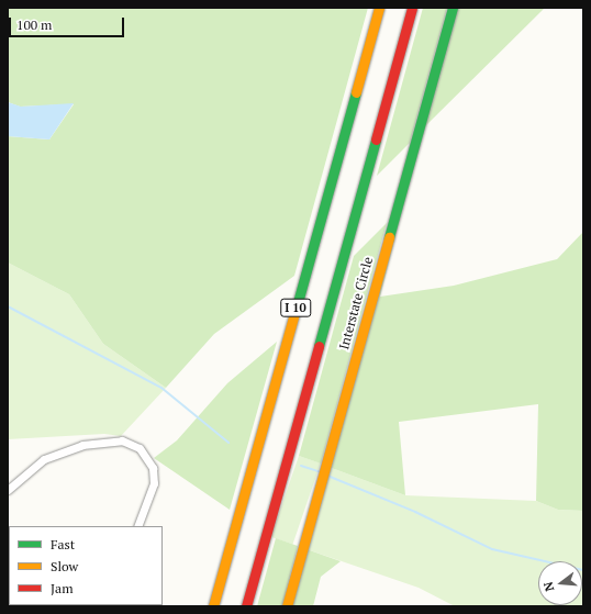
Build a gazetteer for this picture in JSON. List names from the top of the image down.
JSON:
{
  "streets": {
    "main road": ["Interstate Circle", "I 10"]
  },
  "legend": ["Fast", "Slow", "Jam"],
  "scale_bar": "100 m",
  "north": "left"
}
